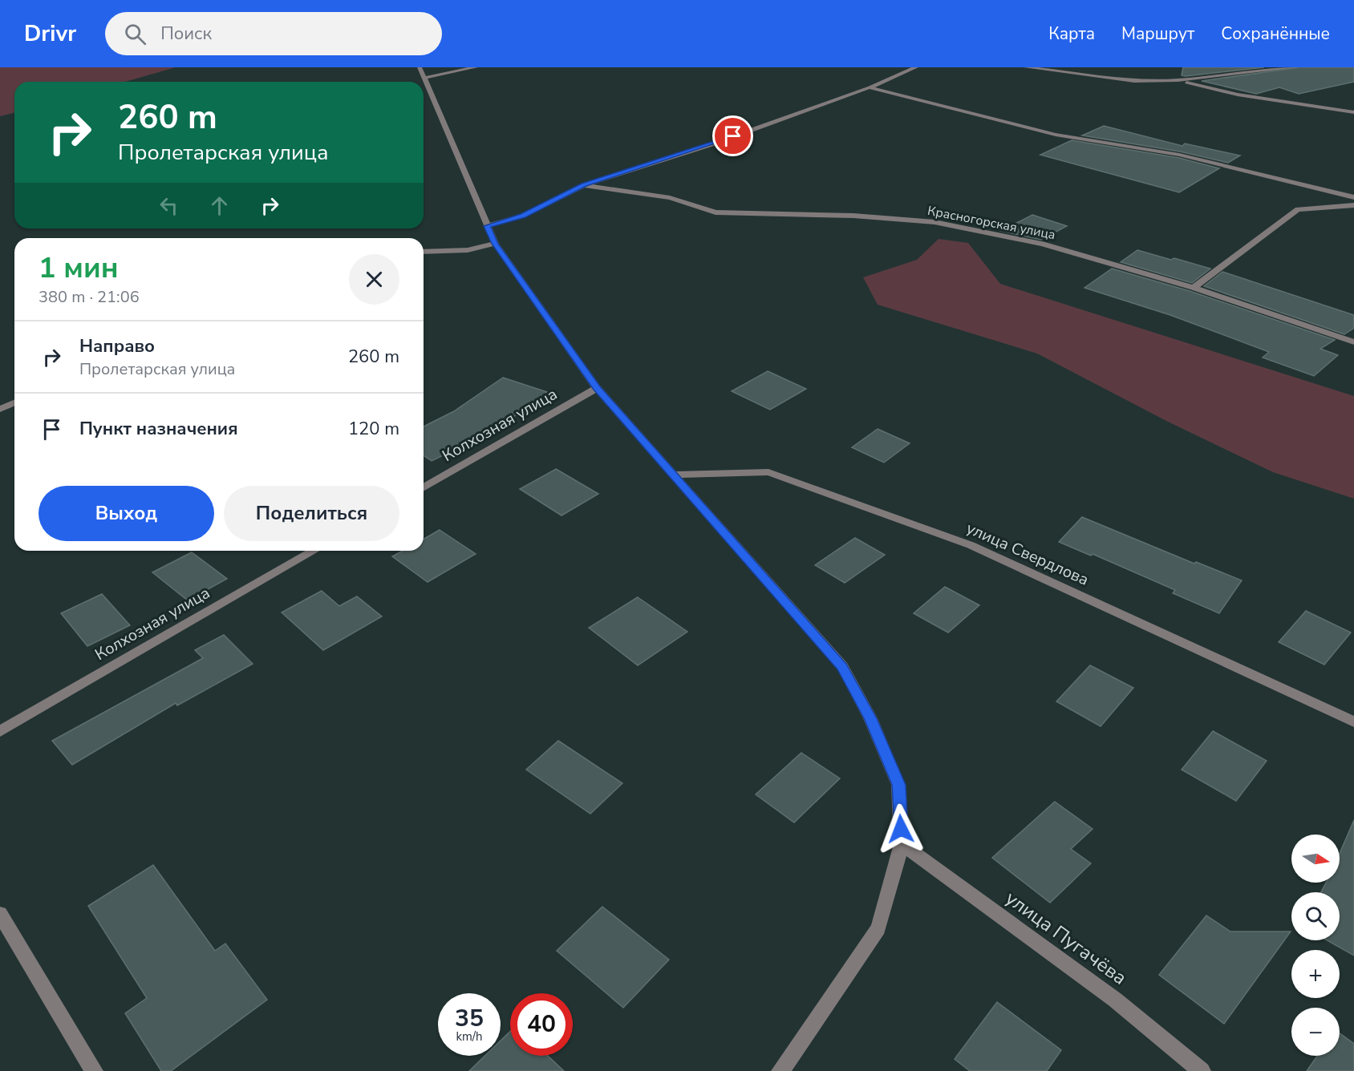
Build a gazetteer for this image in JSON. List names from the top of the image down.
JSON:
{
  "streets": {
    "street": [
      "Красногорская улица",
      "Колхозная улица",
      "улица Свердлова",
      "улица Пугачёва"
    ]
  },
  "north": "right",
  "page": {
    "header": "Drivr",
    "search": "Поиск",
    "nav": ["Карта", "Маршрут", "Сохранённые"],
    "turn": ["260 m", "Пролетарская улица"],
    "heading": ["1 мин", "380 m · 21:06"],
    "list": [
      {
        "name": "Направо",
        "note": "Пролетарская улица",
        "value": "260 m"
      },
      {
        "name": "Пункт назначения",
        "value": "120 m"
      }
    ],
    "buttons": ["Выход", "Поделиться"],
    "map_buttons": ["+", "−"],
    "speed": "35 km/h",
    "limit": "40"
  }
}
